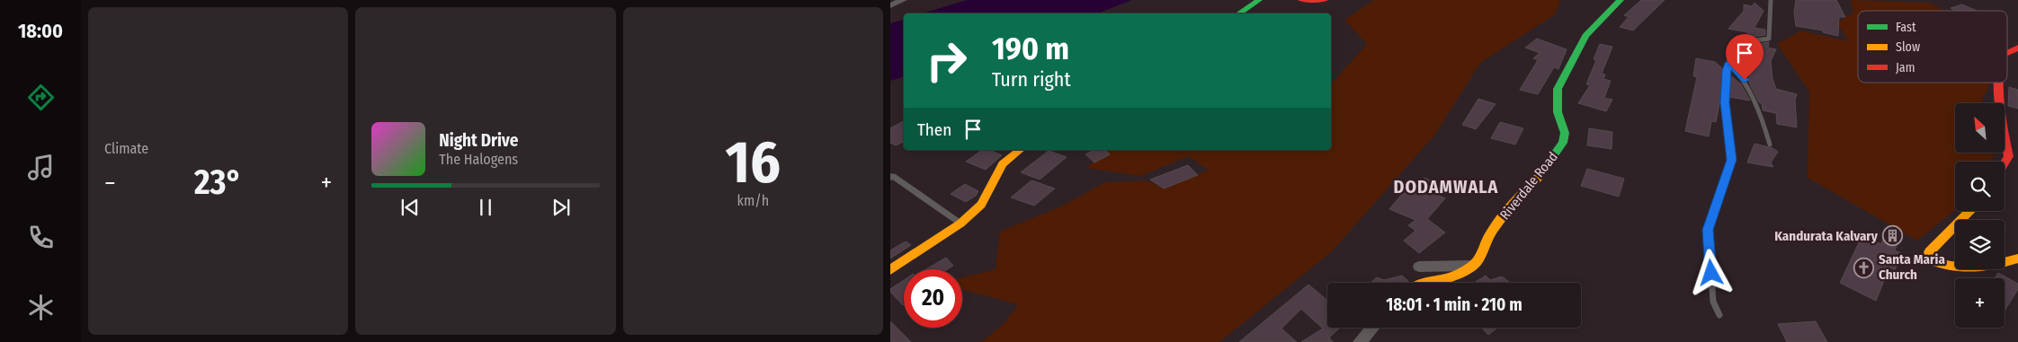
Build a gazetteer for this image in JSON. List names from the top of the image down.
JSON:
{
  "streets": {
    "street": ["Riverdale Road"]
  },
  "districts": ["DODAMWALA"],
  "places": {
    "building": ["Kandurata Kalvary"],
    "church": ["Santa Maria Church"]
  },
  "legend": ["Fast", "Slow", "Jam"],
  "north": "top left",
  "page": {
    "tabs": "18:00",
    "tile": [
      "Climate",
      ["16", "km/h"]
    ],
    "turn": ["190 m", "Turn right"],
    "map_buttons": "+",
    "then": "Then",
    "song": ["Night Drive", "The Halogens"],
    "heat": ["−", "23°", "+"],
    "limit": "20",
    "trip": "18:01 · 1 min · 210 m"
  }
}
